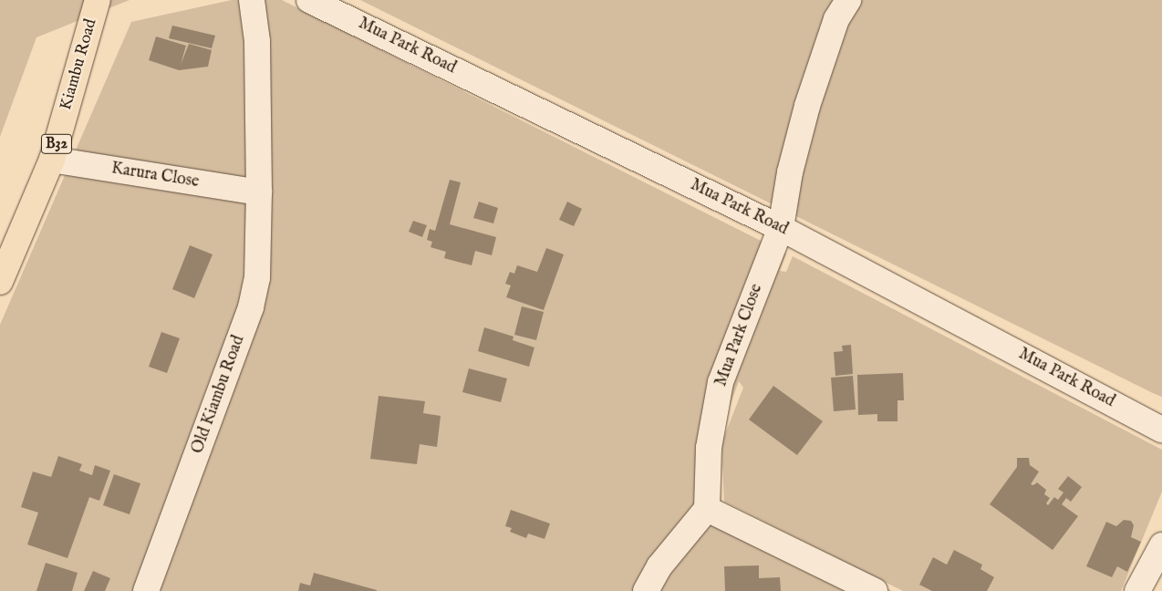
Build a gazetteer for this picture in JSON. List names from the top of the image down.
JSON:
{
  "streets": {
    "highway": ["Kiambu Road", "B32"],
    "street": [
      "Mua Park Road",
      "Karura Close",
      "Mua Park Close",
      "Old Kiambu Road"
    ]
  },
  "crossings": [
    ["Mua Park Road", "Mua Park Close"],
    ["Kiambu Road", "Karura Close"],
    ["Karura Close", "Old Kiambu Road"]
  ]
}
